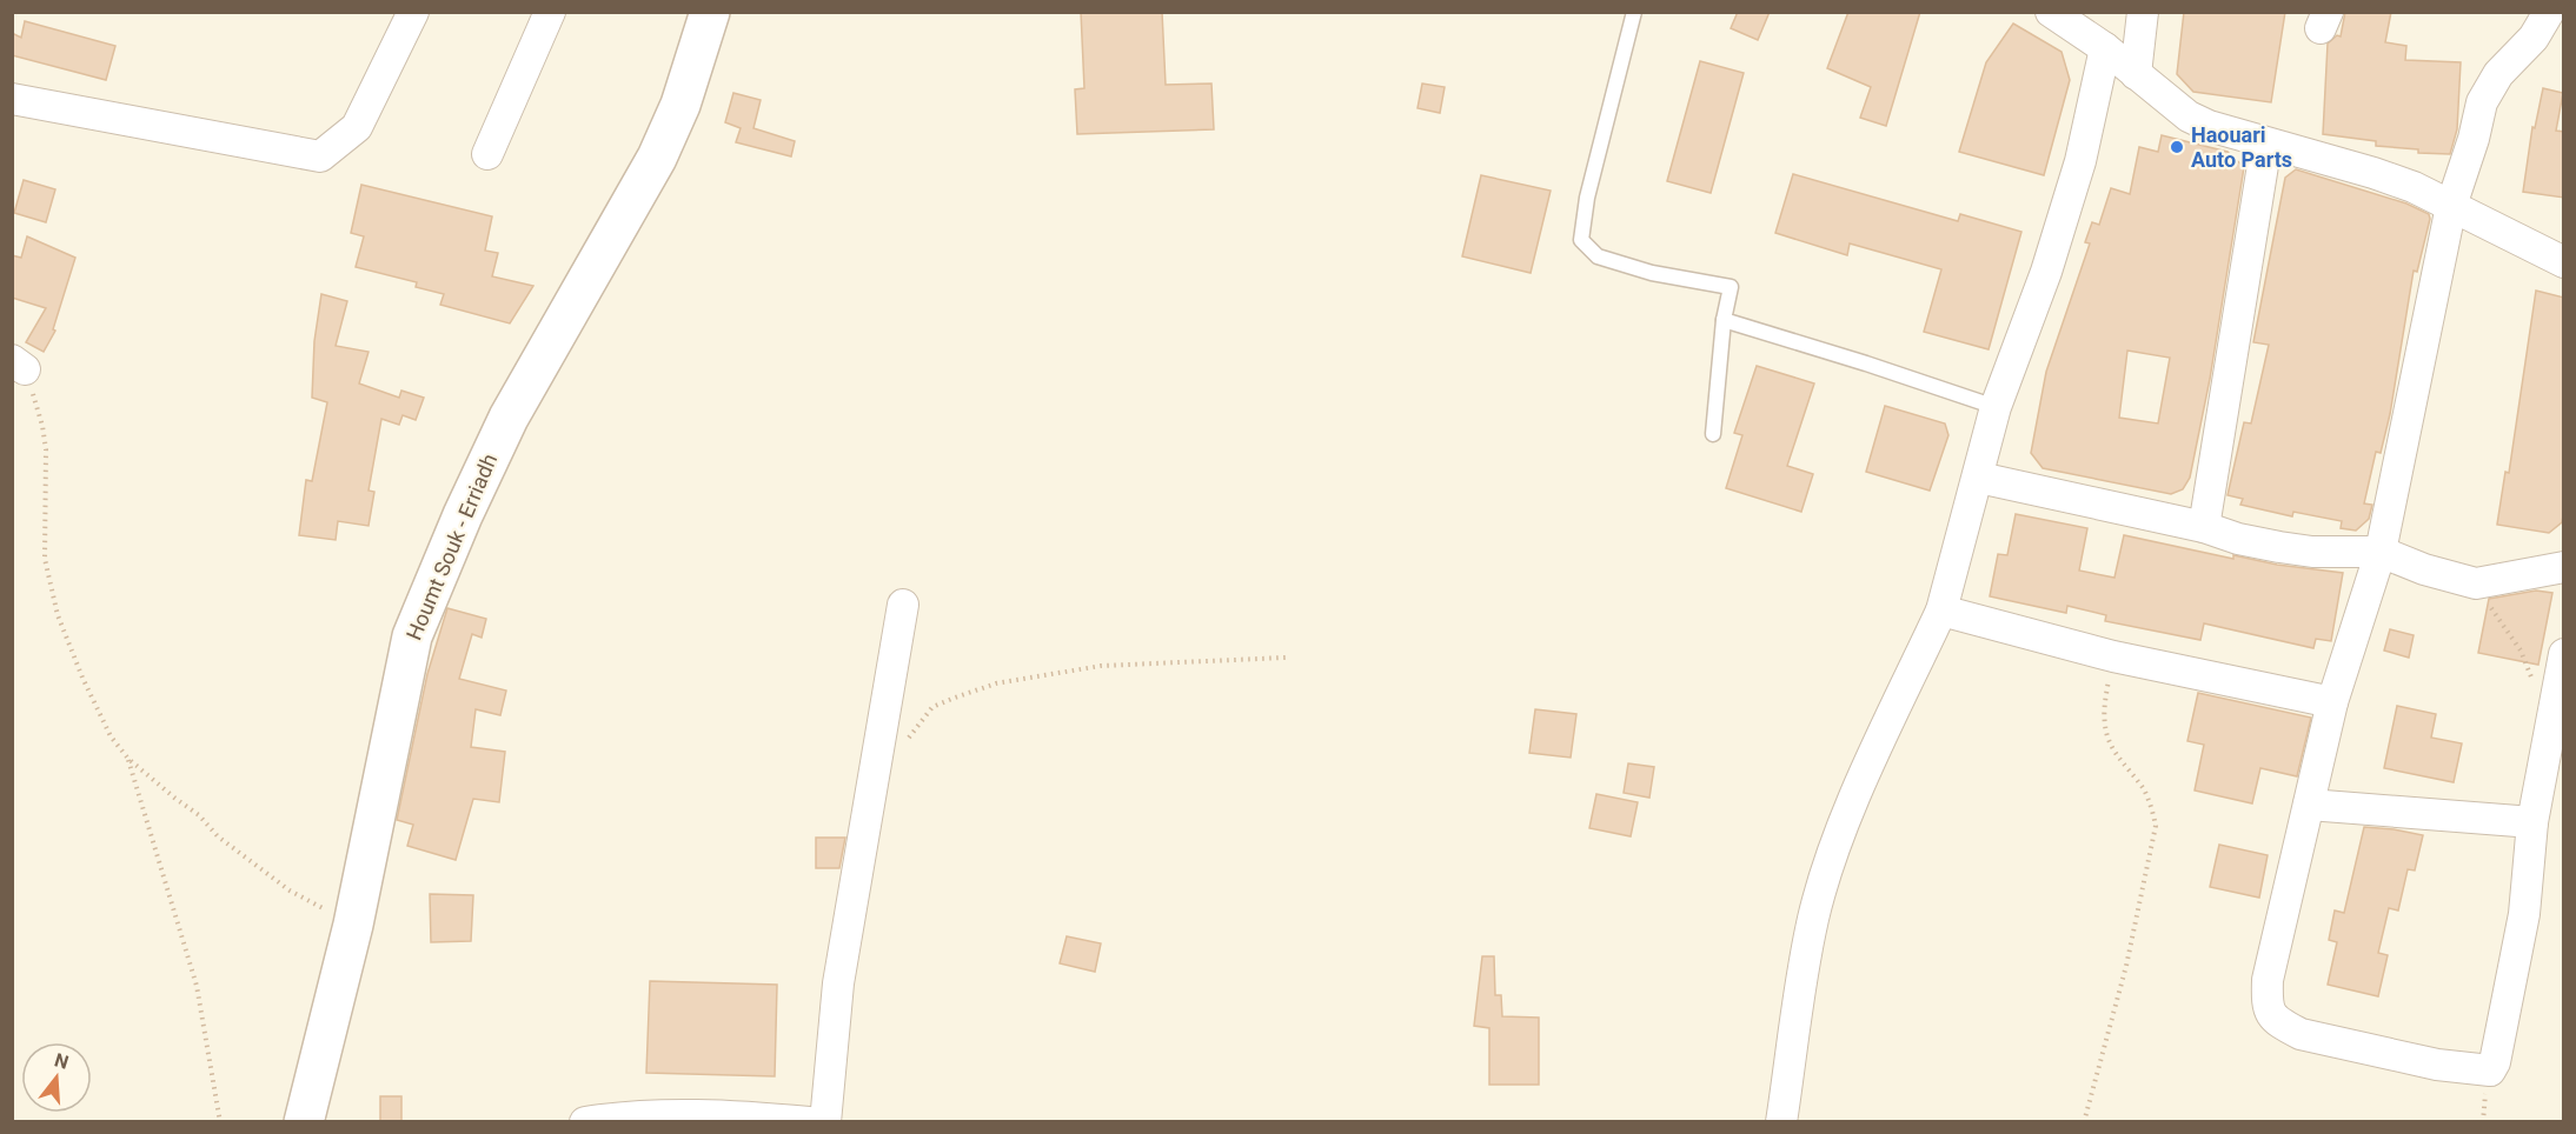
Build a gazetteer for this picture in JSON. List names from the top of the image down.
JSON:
{
  "streets": {
    "street": ["Houmt Souk - Erriadh"]
  },
  "places": ["Haouari Auto Parts"],
  "north": "top"
}
